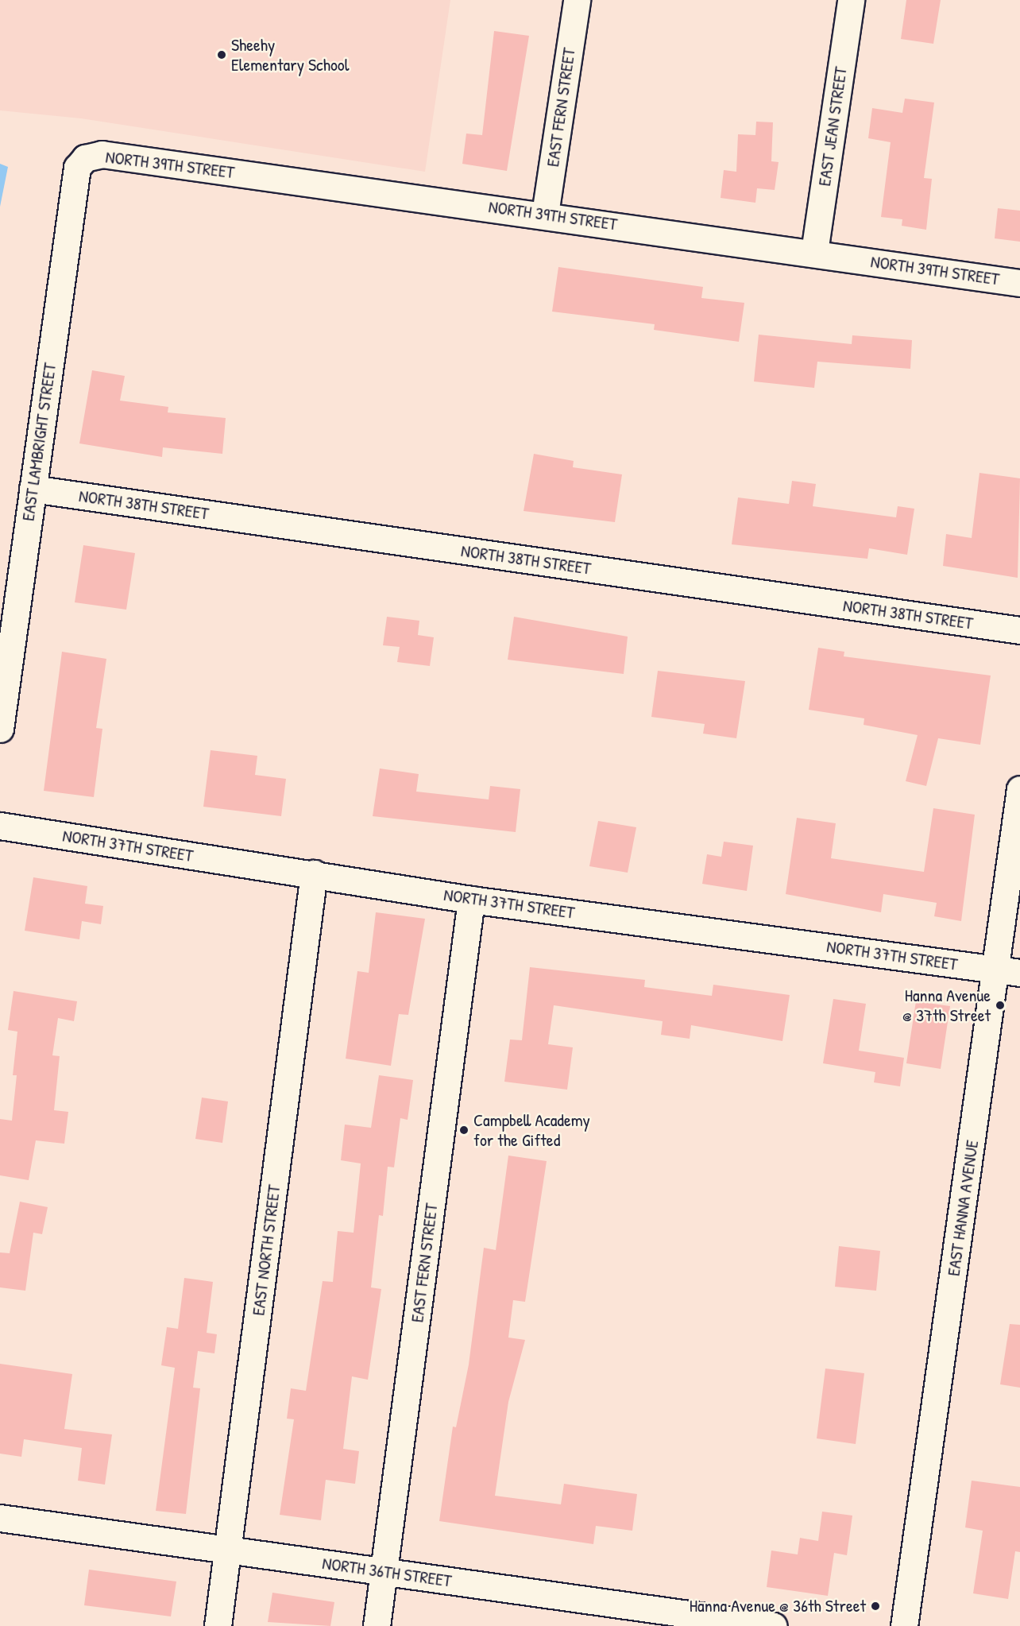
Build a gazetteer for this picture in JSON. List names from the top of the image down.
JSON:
{
  "streets": {
    "street": [
      "EAST FERN STREET",
      "EAST JEAN STREET",
      "NORTH 39TH STREET",
      "EAST LAMBRIGHT STREET",
      "NORTH 38TH STREET",
      "NORTH 37TH STREET",
      "EAST HANNA AVENUE",
      "EAST NORTH STREET",
      "NORTH 36TH STREET"
    ]
  },
  "crossings": [
    ["EAST FERN STREET", "NORTH 39TH STREET"],
    ["EAST FERN STREET", "NORTH 37TH STREET"],
    ["EAST FERN STREET", "NORTH 36TH STREET"],
    ["EAST JEAN STREET", "NORTH 39TH STREET"],
    ["NORTH 39TH STREET", "EAST LAMBRIGHT STREET"],
    ["EAST LAMBRIGHT STREET", "NORTH 38TH STREET"],
    ["NORTH 37TH STREET", "EAST HANNA AVENUE"],
    ["NORTH 37TH STREET", "EAST NORTH STREET"],
    ["EAST NORTH STREET", "NORTH 36TH STREET"]
  ],
  "places": [
    "Sheehy Elementary School",
    "Hanna Avenue @ 37th Street",
    "Campbell Academy for the Gifted",
    "Hanna Avenue @ 36th Street"
  ]
}
